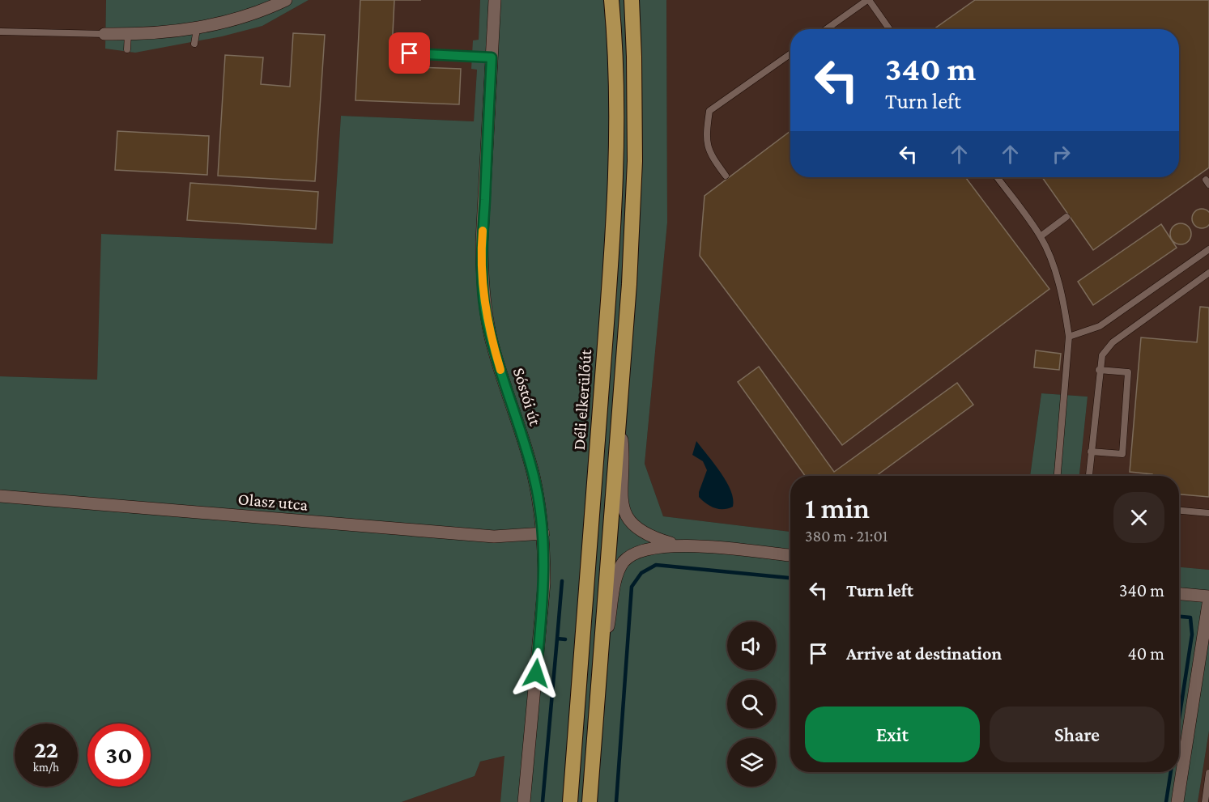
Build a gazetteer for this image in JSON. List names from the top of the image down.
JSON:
{
  "streets": {
    "main road": ["Déli elkerülőút"],
    "street": ["Sóstói út", "Olasz utca"]
  },
  "crossings": [
    ["Sóstói út", "Olasz utca"]
  ],
  "page": {
    "turn": ["340 m", "Turn left"],
    "heading": ["1 min", "380 m · 21:01"],
    "list": [
      {
        "name": "Turn left",
        "value": "340 m"
      },
      {
        "name": "Arrive at destination",
        "value": "40 m"
      }
    ],
    "buttons": ["Exit", "Share"],
    "speed": "22 km/h",
    "limit": "30"
  }
}
